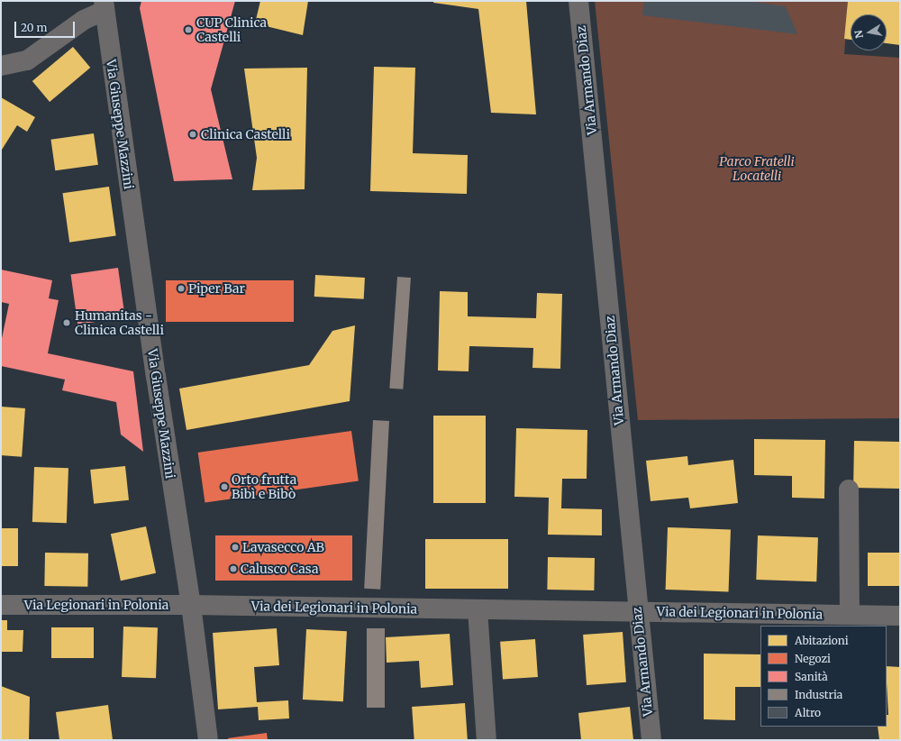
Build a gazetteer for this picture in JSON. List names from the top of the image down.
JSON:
{
  "streets": {
    "street": [
      "Via Armando Diaz",
      "Via Giuseppe Mazzini",
      "Via Legionari in Polonia",
      "Via dei Legionari in Polonia"
    ]
  },
  "crossings": [
    ["Via Armando Diaz", "Via dei Legionari in Polonia"],
    ["Via Giuseppe Mazzini", "Via Legionari in Polonia"],
    ["Via Giuseppe Mazzini", "Via dei Legionari in Polonia"],
    ["Via Legionari in Polonia", "Via dei Legionari in Polonia"]
  ],
  "parks": ["Parco Fratelli Locatelli"],
  "places": [
    "CUP Clinica Castelli",
    "Clinica Castelli",
    "Piper Bar",
    "Humanitas - Clinica Castelli",
    "Orto frutta Bibì e Bibò",
    "Lavasecco AB",
    "Calusco Casa"
  ],
  "legend": [
    "Abitazioni",
    "Negozi",
    "Sanità",
    "Industria",
    "Altro"
  ],
  "scale_bar": "20 m",
  "north": "left"
}
